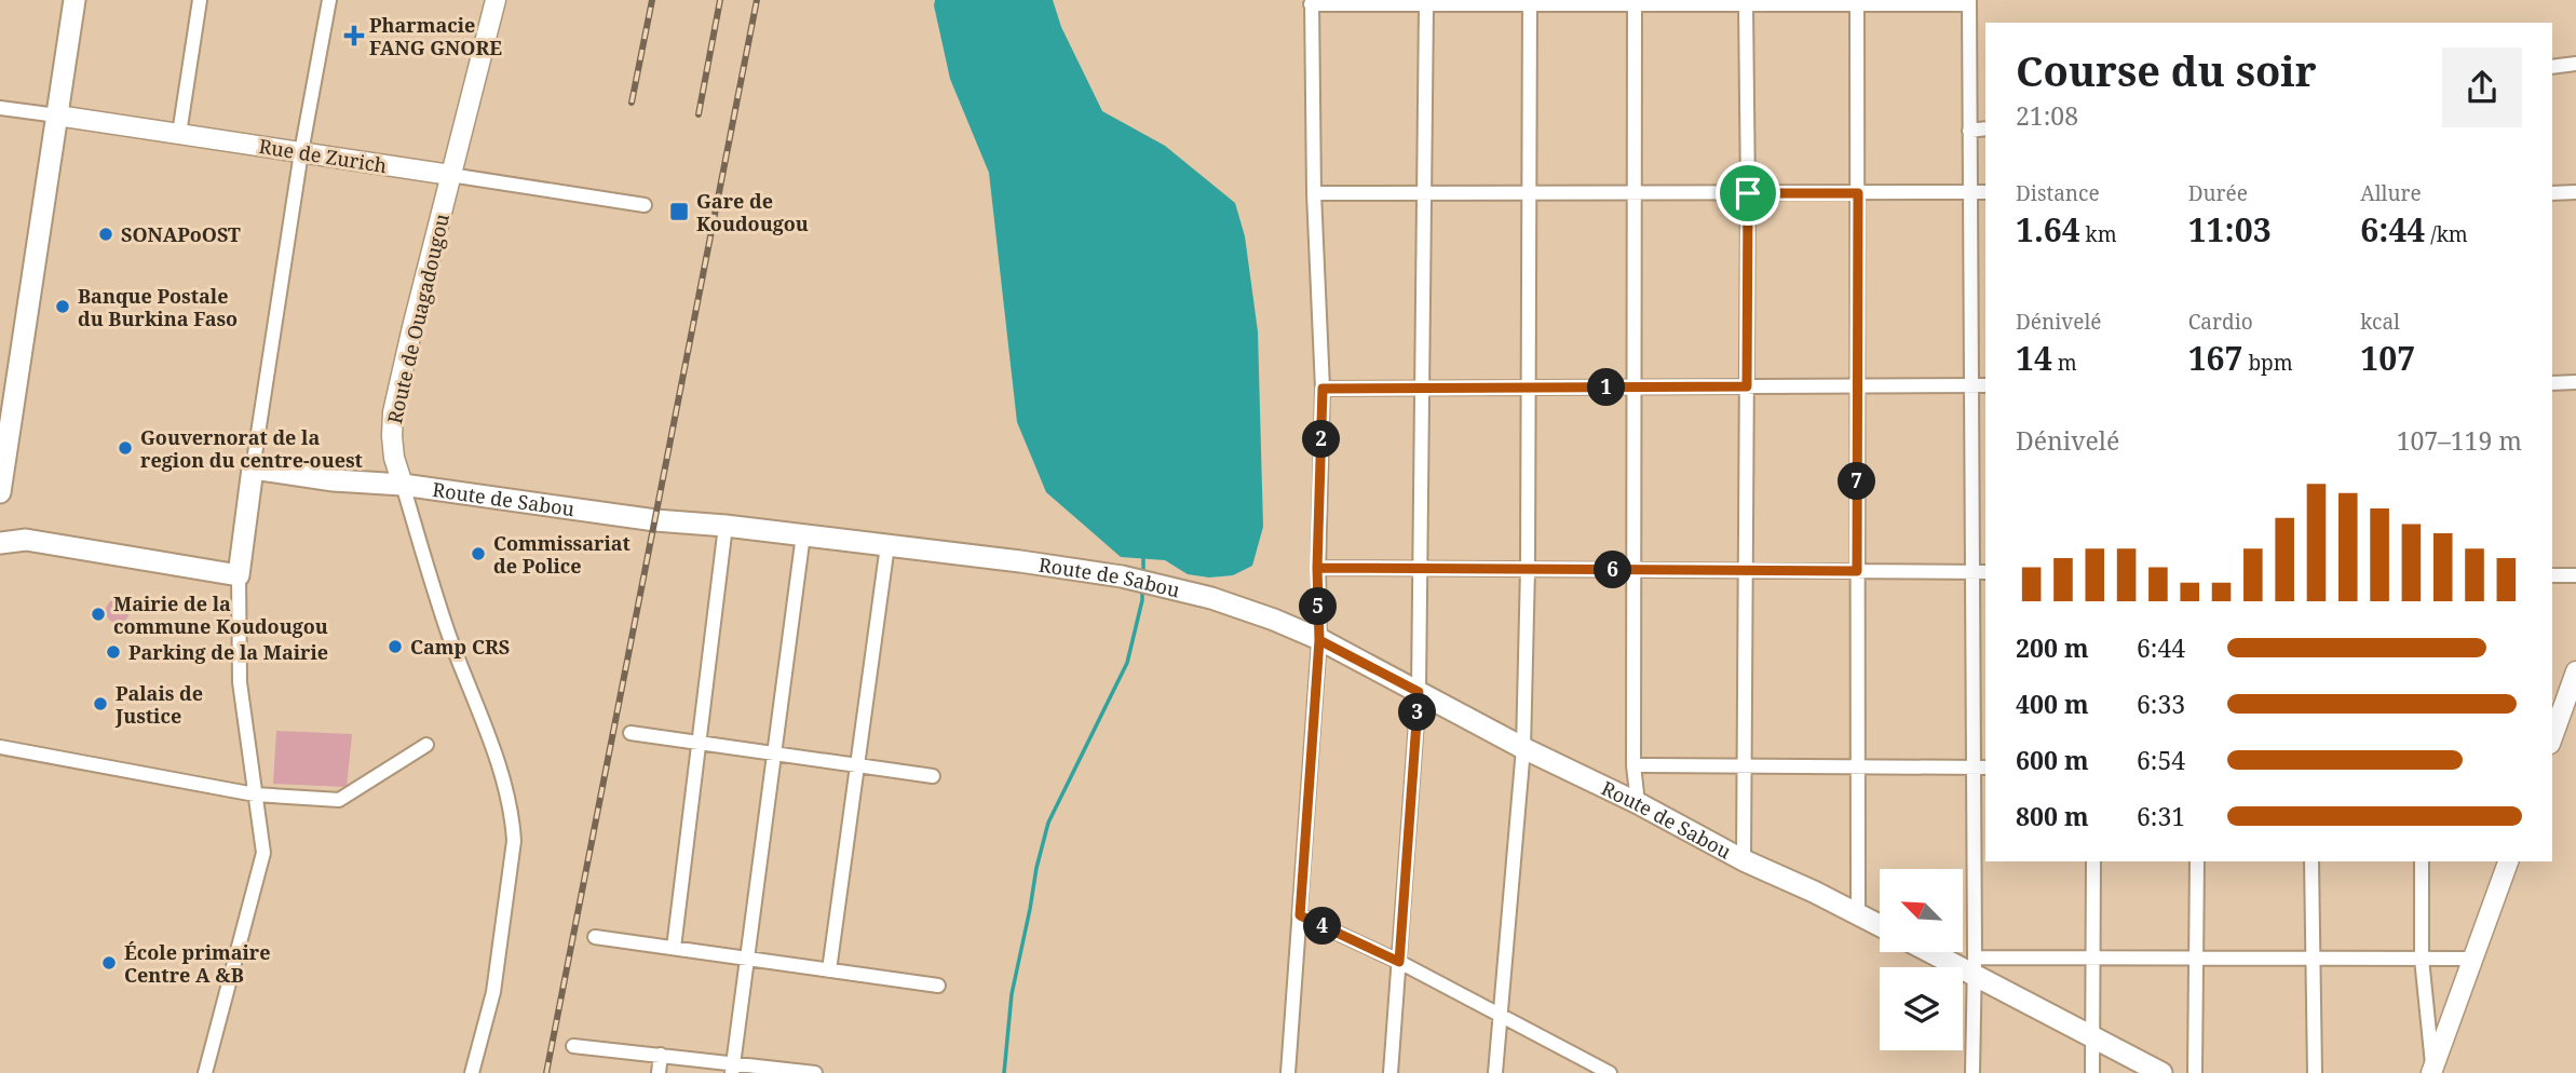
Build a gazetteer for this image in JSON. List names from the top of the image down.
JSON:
{
  "streets": {
    "main road": ["Rue de Zurich", "Route de Ouagadougou", "Route de Sabou"]
  },
  "crossings": [
    ["Rue de Zurich", "Route de Ouagadougou"],
    ["Route de Ouagadougou", "Route de Sabou"]
  ],
  "places": {
    "health": ["Pharmacie FANG GNORE"],
    "transit": ["Gare de Koudougou"],
    "other": [
      "SONAPoOST",
      "Banque Postale du Burkina Faso",
      "Gouvernorat de la region du centre-ouest",
      "Commissariat de Police",
      "Mairie de la commune Koudougou",
      "Camp CRS",
      "Parking de la Mairie",
      "Palais de Justice",
      "École primaire Centre A &B"
    ]
  },
  "north": "top left",
  "page": {
    "heading": ["Course du soir", "21:08"],
    "stats": [
      ["Distance", "1.64 km"],
      ["Durée", "11:03"],
      ["Allure", "6:44 /km"],
      ["Dénivelé", "14 m"],
      ["Cardio", "167 bpm"],
      ["kcal", "107"]
    ],
    "pins": [
      "1",
      "2",
      "7",
      "6",
      "5",
      "3",
      "4"
    ],
    "chart": ["Dénivelé", "107–119 m"],
    "list": [
      {
        "name": "200 m",
        "note": "6:44"
      },
      {
        "name": "400 m",
        "note": "6:33"
      },
      {
        "name": "600 m",
        "note": "6:54"
      },
      {
        "name": "800 m",
        "note": "6:31"
      }
    ]
  }
}
